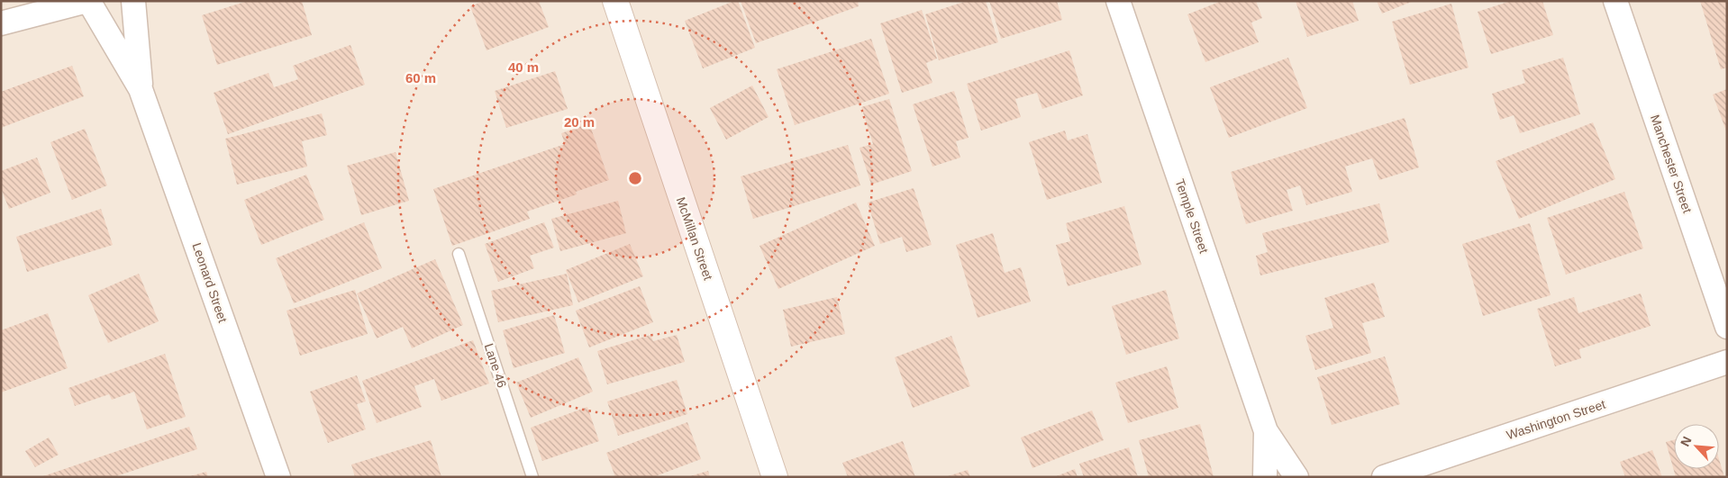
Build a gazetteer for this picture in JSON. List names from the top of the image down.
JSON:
{
  "streets": {
    "main road": ["McMillan Street"],
    "street": [
      "Manchester Street",
      "Temple Street",
      "Leonard Street",
      "Washington Street"
    ],
    "lane": ["Lane 46"]
  },
  "north": "top left",
  "rings": ["40 m", "60 m", "20 m"]
}
